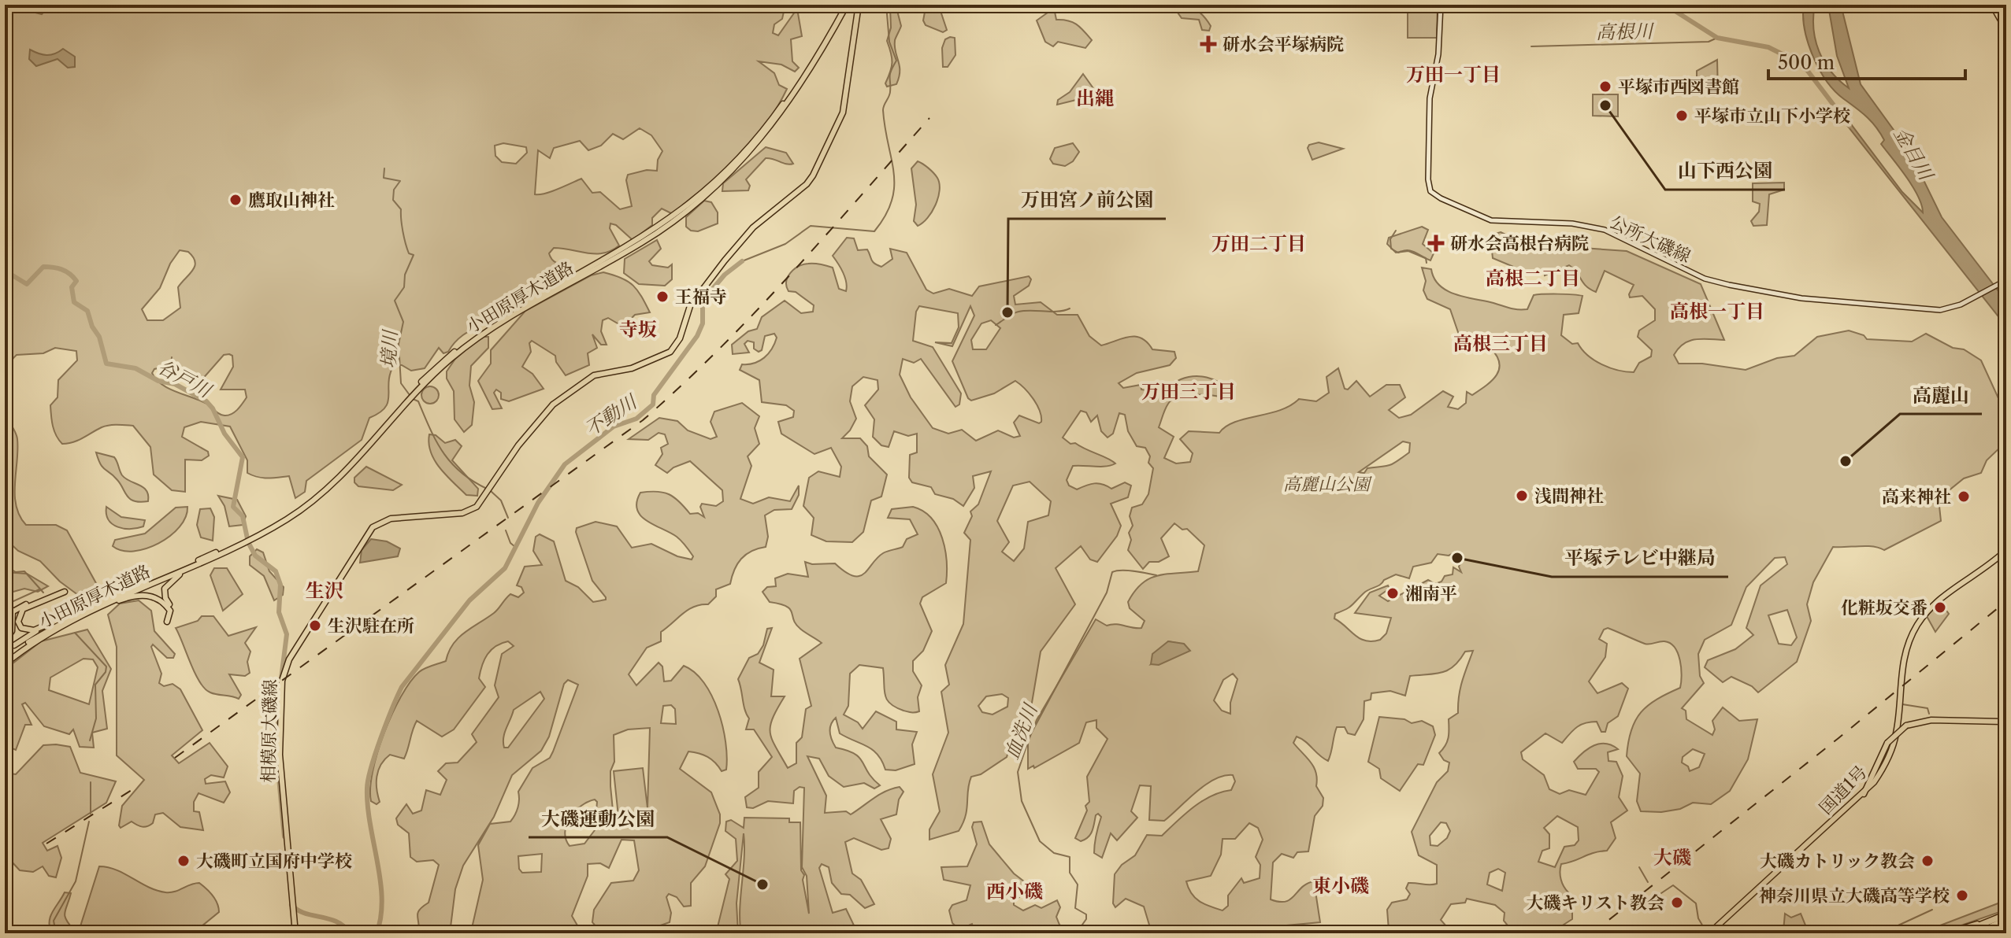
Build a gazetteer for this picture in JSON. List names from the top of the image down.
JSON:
{
  "streets": {
    "main road": [
      "公所大磯線",
      "小田原厚木道路",
      "相模原大磯線",
      "国道1号"
    ]
  },
  "districts": [
    "万田一丁目",
    "出縄",
    "万田二丁目",
    "高根二丁目",
    "高根一丁目",
    "寺坂",
    "高根三丁目",
    "万田三丁目",
    "生沢",
    "大磯",
    "東小磯",
    "西小磯"
  ],
  "water": [
    "高根川",
    "金目川",
    "境川",
    "谷戸川",
    "不動川",
    "血洗川"
  ],
  "parks": ["高麗山公園"],
  "places": {
    "health": ["研水会平塚病院", "研水会高根台病院"],
    "other": [
      "平塚市西図書館",
      "山下西公園",
      "平塚市立山下小学校",
      "鷹取山神社",
      "王福寺",
      "万田宮ノ前公園",
      "高麗山",
      "浅間神社",
      "高来神社",
      "平塚テレビ中継局",
      "湘南平",
      "化粧坂交番",
      "生沢駐在所",
      "大磯町立国府中学校",
      "大磯カトリック教会",
      "大磯運動公園",
      "神奈川県立大磯高等学校",
      "大磯キリスト教会"
    ]
  },
  "scale_bar": "500 m"
}
